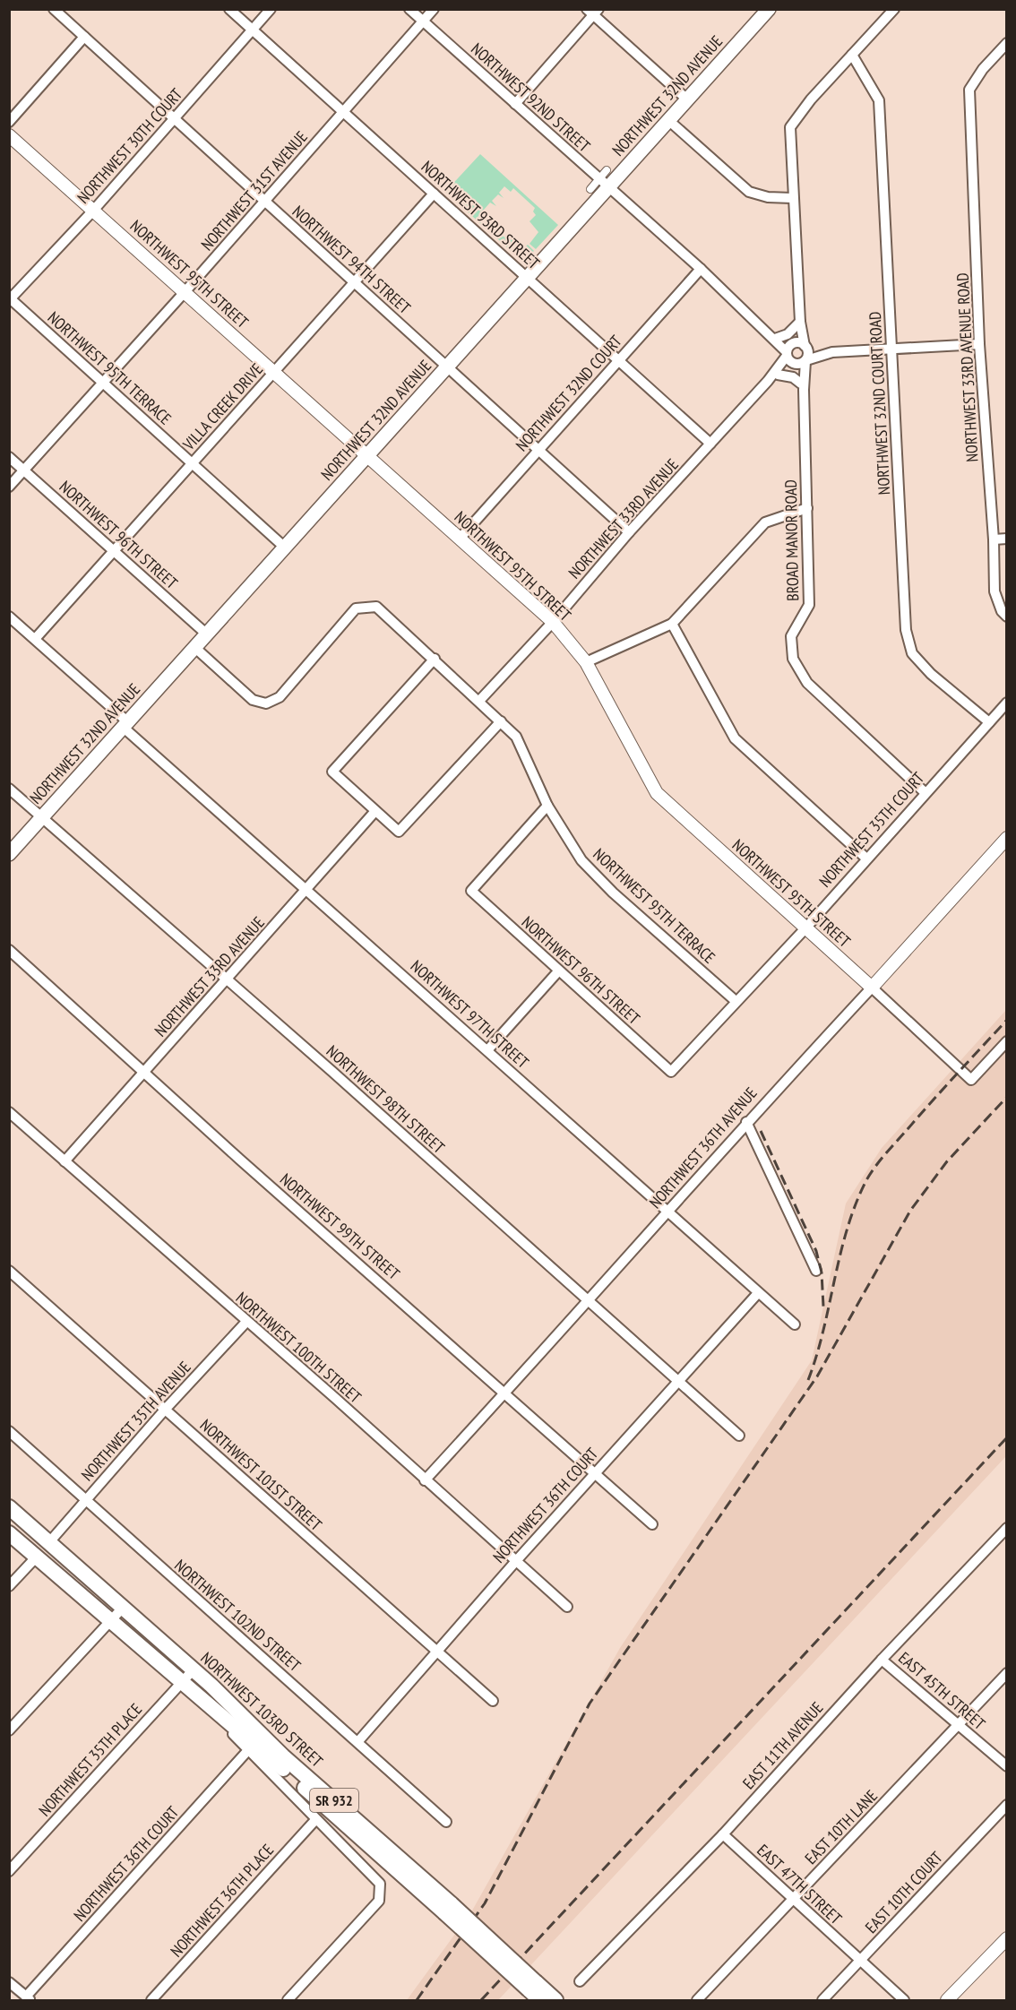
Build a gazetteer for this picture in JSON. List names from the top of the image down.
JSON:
{
  "streets": {
    "main road": ["NORTHWEST 32ND AVENUE", "NORTHWEST 103RD STREET", "SR 932"],
    "street": [
      "NORTHWEST 92ND STREET",
      "NORTHWEST 30TH COURT",
      "NORTHWEST 31ST AVENUE",
      "NORTHWEST 93RD STREET",
      "NORTHWEST 94TH STREET",
      "NORTHWEST 95TH STREET",
      "NORTHWEST 33RD AVENUE ROAD",
      "NORTHWEST 95TH TERRACE",
      "NORTHWEST 32ND COURT",
      "NORTHWEST 32ND COURT ROAD",
      "VILLA CREEK DRIVE",
      "NORTHWEST 33RD AVENUE",
      "NORTHWEST 96TH STREET",
      "BROAD MANOR ROAD",
      "NORTHWEST 35TH COURT",
      "NORTHWEST 97TH STREET",
      "NORTHWEST 98TH STREET",
      "NORTHWEST 36TH AVENUE",
      "NORTHWEST 99TH STREET",
      "NORTHWEST 100TH STREET",
      "NORTHWEST 35TH AVENUE",
      "NORTHWEST 101ST STREET",
      "NORTHWEST 36TH COURT",
      "NORTHWEST 102ND STREET",
      "EAST 45TH STREET",
      "EAST 11TH AVENUE",
      "NORTHWEST 35TH PLACE",
      "EAST 10TH LANE",
      "EAST 47TH STREET",
      "EAST 10TH COURT",
      "NORTHWEST 36TH PLACE"
    ]
  },
  "crossings": [
    ["NORTHWEST 32ND AVENUE", "NORTHWEST 92ND STREET"],
    ["NORTHWEST 32ND AVENUE", "NORTHWEST 93RD STREET"],
    ["NORTHWEST 32ND AVENUE", "NORTHWEST 94TH STREET"],
    ["NORTHWEST 32ND AVENUE", "NORTHWEST 95TH STREET"],
    ["NORTHWEST 32ND AVENUE", "NORTHWEST 95TH TERRACE"],
    ["NORTHWEST 32ND AVENUE", "NORTHWEST 96TH STREET"],
    ["NORTHWEST 32ND AVENUE", "NORTHWEST 97TH STREET"],
    ["NORTHWEST 32ND AVENUE", "NORTHWEST 98TH STREET"],
    ["NORTHWEST 92ND STREET", "NORTHWEST 31ST AVENUE"],
    ["NORTHWEST 92ND STREET", "NORTHWEST 32ND COURT"],
    ["NORTHWEST 92ND STREET", "NORTHWEST 33RD AVENUE"],
    ["NORTHWEST 92ND STREET", "BROAD MANOR ROAD"],
    ["NORTHWEST 30TH COURT", "NORTHWEST 93RD STREET"],
    ["NORTHWEST 30TH COURT", "NORTHWEST 94TH STREET"],
    ["NORTHWEST 30TH COURT", "NORTHWEST 95TH STREET"],
    ["NORTHWEST 30TH COURT", "NORTHWEST 95TH TERRACE"],
    ["NORTHWEST 31ST AVENUE", "NORTHWEST 93RD STREET"],
    ["NORTHWEST 31ST AVENUE", "NORTHWEST 94TH STREET"],
    ["NORTHWEST 31ST AVENUE", "NORTHWEST 95TH STREET"],
    ["NORTHWEST 31ST AVENUE", "NORTHWEST 95TH TERRACE"],
    ["NORTHWEST 31ST AVENUE", "NORTHWEST 96TH STREET"],
    ["NORTHWEST 93RD STREET", "NORTHWEST 32ND COURT"],
    ["NORTHWEST 93RD STREET", "VILLA CREEK DRIVE"],
    ["NORTHWEST 93RD STREET", "NORTHWEST 33RD AVENUE"],
    ["NORTHWEST 94TH STREET", "NORTHWEST 32ND COURT"],
    ["NORTHWEST 94TH STREET", "VILLA CREEK DRIVE"],
    ["NORTHWEST 94TH STREET", "NORTHWEST 33RD AVENUE"],
    ["NORTHWEST 95TH STREET", "NORTHWEST 32ND COURT"],
    ["NORTHWEST 95TH STREET", "VILLA CREEK DRIVE"],
    ["NORTHWEST 95TH STREET", "NORTHWEST 33RD AVENUE"],
    ["NORTHWEST 95TH STREET", "NORTHWEST 35TH COURT"],
    ["NORTHWEST 95TH STREET", "NORTHWEST 36TH AVENUE"],
    ["NORTHWEST 95TH TERRACE", "VILLA CREEK DRIVE"],
    ["NORTHWEST 95TH TERRACE", "NORTHWEST 33RD AVENUE"],
    ["NORTHWEST 95TH TERRACE", "NORTHWEST 96TH STREET"],
    ["NORTHWEST 95TH TERRACE", "NORTHWEST 35TH COURT"],
    ["NORTHWEST 32ND COURT ROAD", "NORTHWEST 35TH COURT"],
    ["VILLA CREEK DRIVE", "NORTHWEST 96TH STREET"],
    ["VILLA CREEK DRIVE", "NORTHWEST 97TH STREET"],
    ["NORTHWEST 33RD AVENUE", "BROAD MANOR ROAD"],
    ["NORTHWEST 33RD AVENUE", "NORTHWEST 97TH STREET"],
    ["NORTHWEST 33RD AVENUE", "NORTHWEST 98TH STREET"],
    ["NORTHWEST 33RD AVENUE", "NORTHWEST 99TH STREET"],
    ["NORTHWEST 33RD AVENUE", "NORTHWEST 100TH STREET"],
    ["NORTHWEST 96TH STREET", "NORTHWEST 35TH COURT"],
    ["BROAD MANOR ROAD", "NORTHWEST 35TH COURT"],
    ["NORTHWEST 97TH STREET", "NORTHWEST 36TH AVENUE"],
    ["NORTHWEST 97TH STREET", "NORTHWEST 36TH COURT"],
    ["NORTHWEST 98TH STREET", "NORTHWEST 36TH AVENUE"],
    ["NORTHWEST 98TH STREET", "NORTHWEST 36TH COURT"],
    ["NORTHWEST 36TH AVENUE", "NORTHWEST 99TH STREET"],
    ["NORTHWEST 36TH AVENUE", "NORTHWEST 100TH STREET"],
    ["NORTHWEST 99TH STREET", "NORTHWEST 36TH COURT"],
    ["NORTHWEST 100TH STREET", "NORTHWEST 35TH AVENUE"],
    ["NORTHWEST 100TH STREET", "NORTHWEST 36TH COURT"],
    ["NORTHWEST 35TH AVENUE", "NORTHWEST 101ST STREET"],
    ["NORTHWEST 35TH AVENUE", "NORTHWEST 102ND STREET"],
    ["NORTHWEST 35TH AVENUE", "NORTHWEST 103RD STREET"],
    ["NORTHWEST 101ST STREET", "NORTHWEST 36TH COURT"],
    ["NORTHWEST 36TH COURT", "NORTHWEST 102ND STREET"],
    ["NORTHWEST 36TH COURT", "NORTHWEST 103RD STREET"],
    ["EAST 45TH STREET", "EAST 11TH AVENUE"],
    ["EAST 45TH STREET", "EAST 10TH LANE"],
    ["NORTHWEST 103RD STREET", "NORTHWEST 35TH PLACE"],
    ["NORTHWEST 103RD STREET", "SR 932"],
    ["NORTHWEST 103RD STREET", "NORTHWEST 36TH PLACE"],
    ["EAST 11TH AVENUE", "EAST 47TH STREET"],
    ["EAST 10TH LANE", "EAST 47TH STREET"],
    ["EAST 47TH STREET", "EAST 10TH COURT"]
  ]
}
